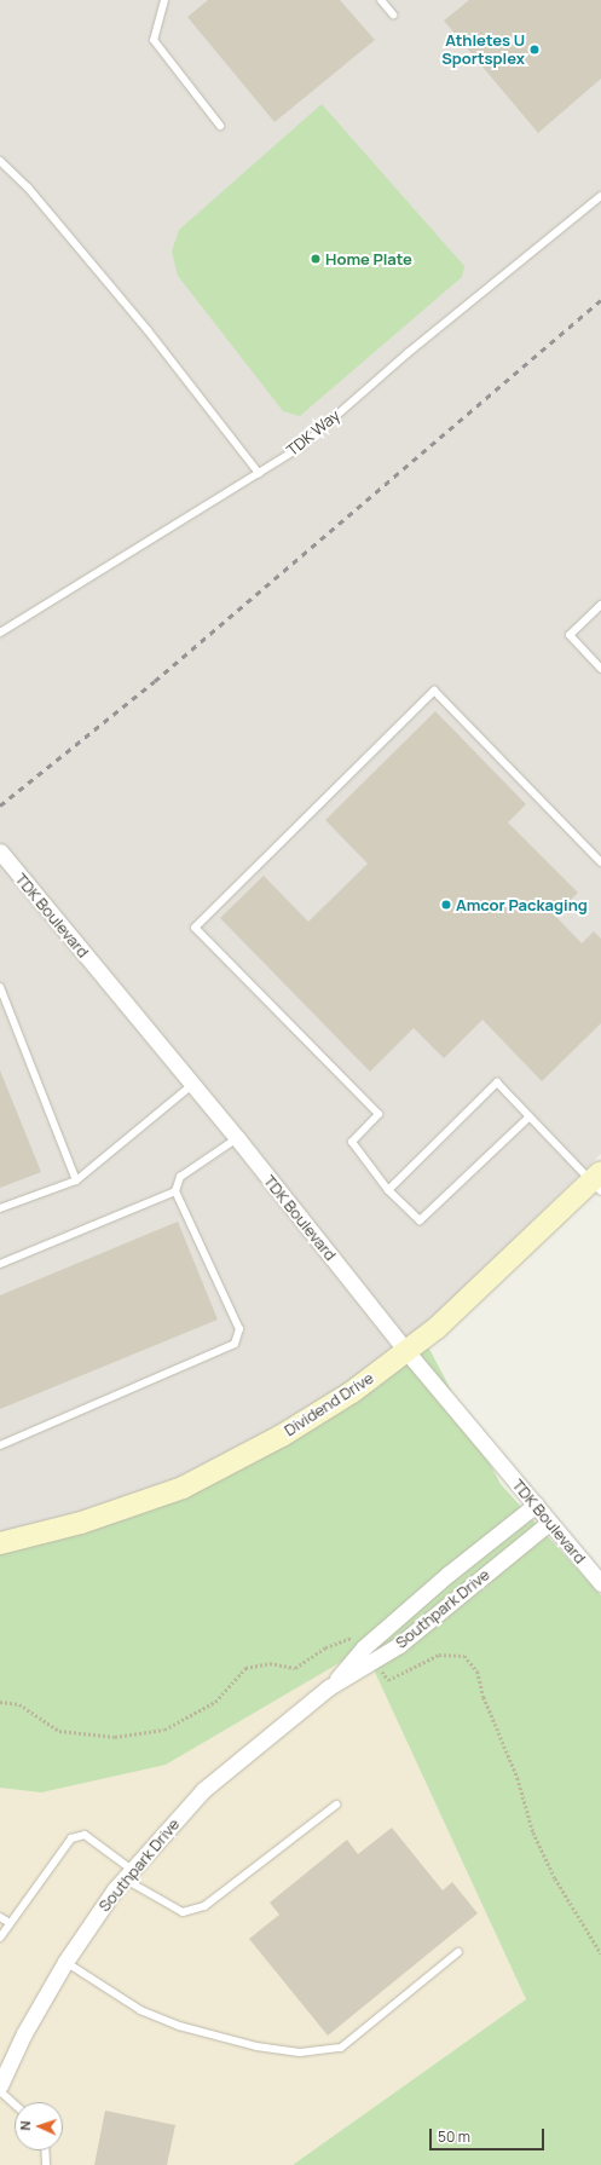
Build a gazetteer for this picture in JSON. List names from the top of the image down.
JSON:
{
  "streets": {
    "street": ["TDK Boulevard", "Dividend Drive", "Southpark Drive"],
    "lane": ["TDK Way"]
  },
  "crossings": [
    ["TDK Boulevard", "Dividend Drive"],
    ["TDK Boulevard", "Southpark Drive"]
  ],
  "places": ["Athletes U Sportsplex", "Home Plate", "Amcor Packaging"],
  "scale_bar": "50 m",
  "north": "left"
}
